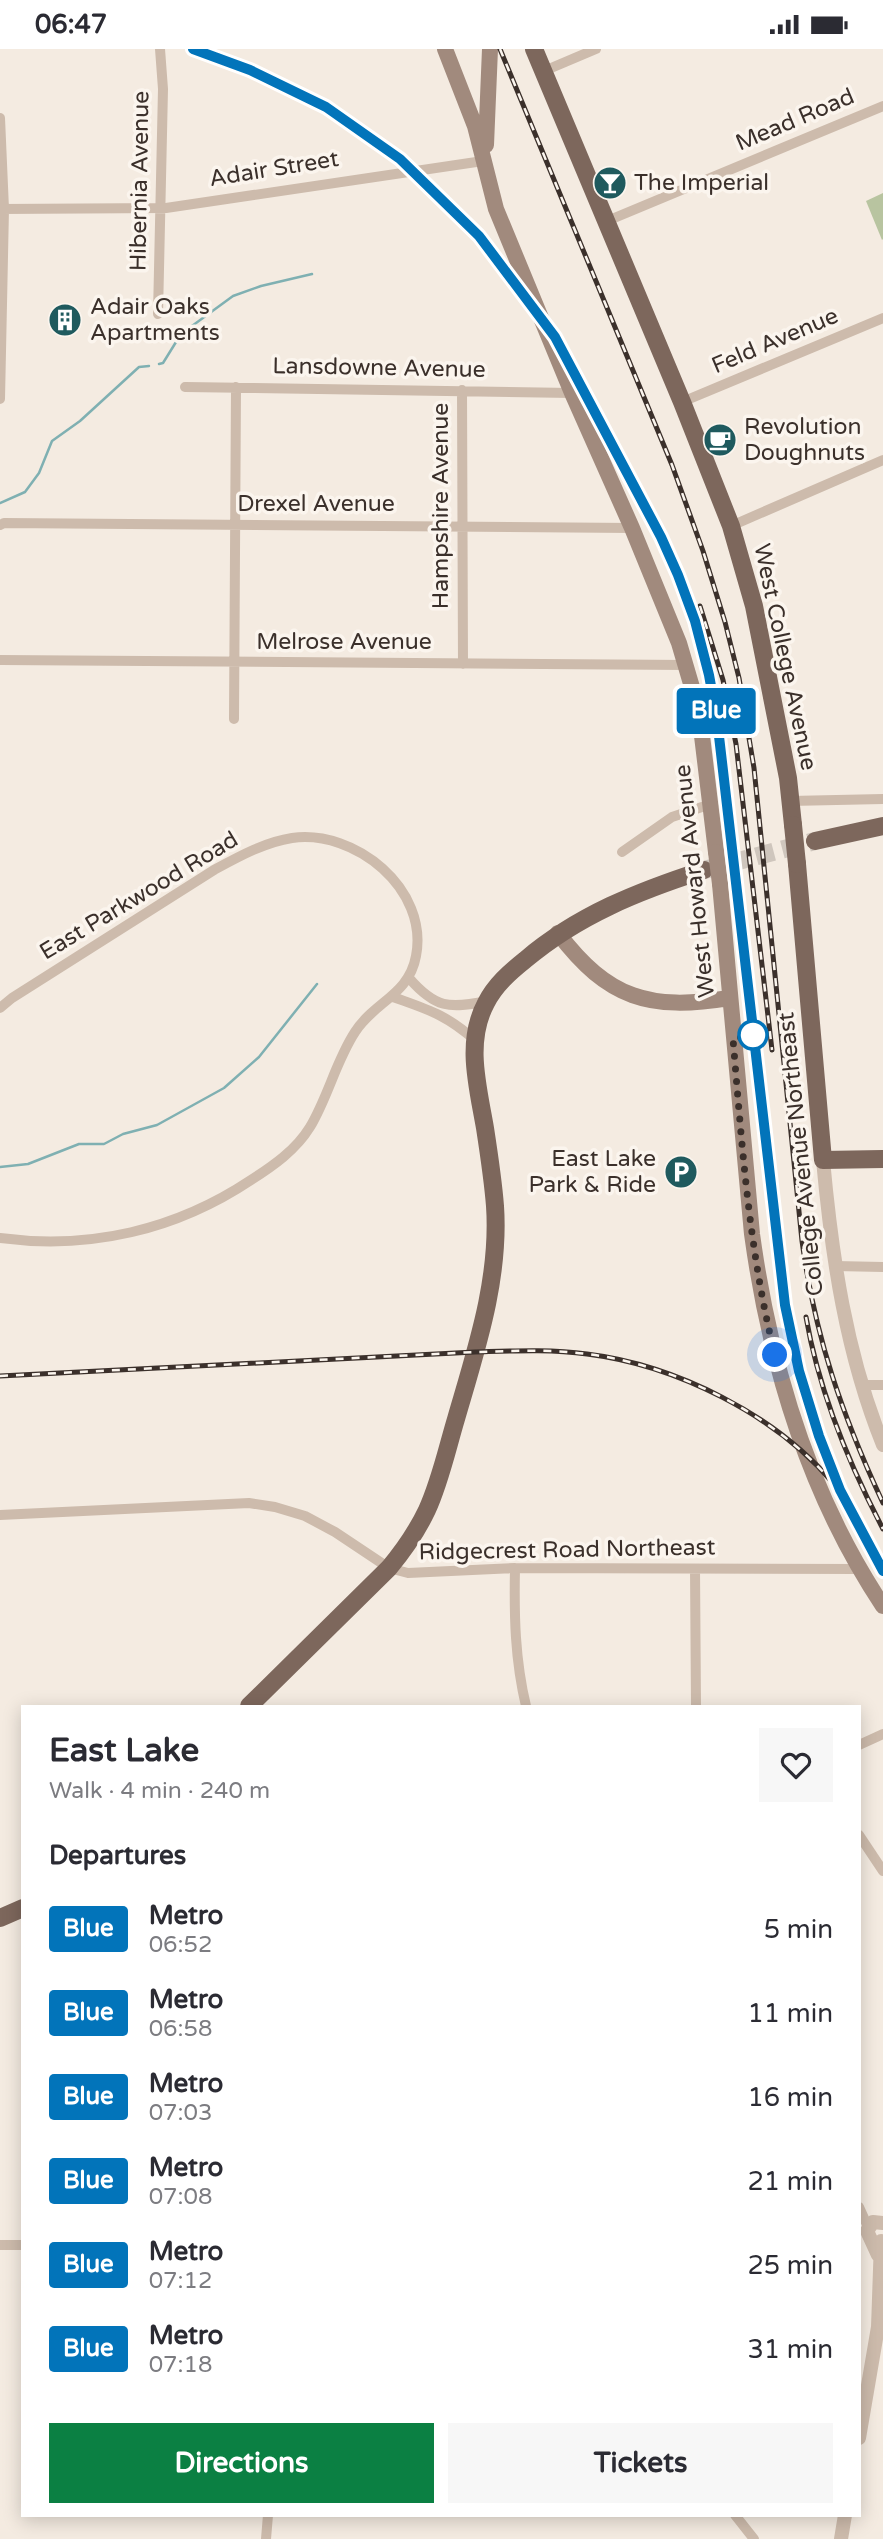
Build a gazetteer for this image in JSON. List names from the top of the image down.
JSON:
{
  "streets": {
    "main road": ["West College Avenue", "West Howard Avenue", "College Avenue Northeast"],
    "street": [
      "Mead Road",
      "Adair Street",
      "Hibernia Avenue",
      "Feld Avenue",
      "Lansdowne Avenue",
      "Drexel Avenue",
      "Hampshire Avenue",
      "Melrose Avenue",
      "East Parkwood Road",
      "Ridgecrest Road Northeast"
    ]
  },
  "crossings": [
    ["Mead Road", "West College Avenue"],
    ["Adair Street", "Hibernia Avenue"],
    ["Adair Street", "West Howard Avenue"],
    ["Feld Avenue", "West College Avenue"],
    ["Lansdowne Avenue", "Hampshire Avenue"],
    ["Lansdowne Avenue", "West Howard Avenue"],
    ["Drexel Avenue", "Hampshire Avenue"],
    ["Drexel Avenue", "West Howard Avenue"],
    ["Hampshire Avenue", "Melrose Avenue"],
    ["Melrose Avenue", "West Howard Avenue"],
    ["West College Avenue", "College Avenue Northeast"],
    ["West Howard Avenue", "Ridgecrest Road Northeast"]
  ],
  "places": {
    "bar": ["The Imperial"],
    "building": ["Adair Oaks Apartments"],
    "cafe": ["Revolution Doughnuts"],
    "parking": ["East Lake Park & Ride"]
  },
  "lines": ["metro line Blue"],
  "page": {
    "status": "06:47",
    "on_map": "Blue",
    "heading": [
      ["East Lake", "Walk · 4 min · 240 m"],
      "Departures"
    ],
    "list": [
      {
        "mark": "Blue",
        "name": "Metro",
        "note": "06:52",
        "value": "5 min"
      },
      {
        "mark": "Blue",
        "name": "Metro",
        "note": "06:58",
        "value": "11 min"
      },
      {
        "mark": "Blue",
        "name": "Metro",
        "note": "07:03",
        "value": "16 min"
      },
      {
        "mark": "Blue",
        "name": "Metro",
        "note": "07:08",
        "value": "21 min"
      },
      {
        "mark": "Blue",
        "name": "Metro",
        "note": "07:12",
        "value": "25 min"
      },
      {
        "mark": "Blue",
        "name": "Metro",
        "note": "07:18",
        "value": "31 min"
      }
    ],
    "buttons": ["Directions", "Tickets"]
  }
}
